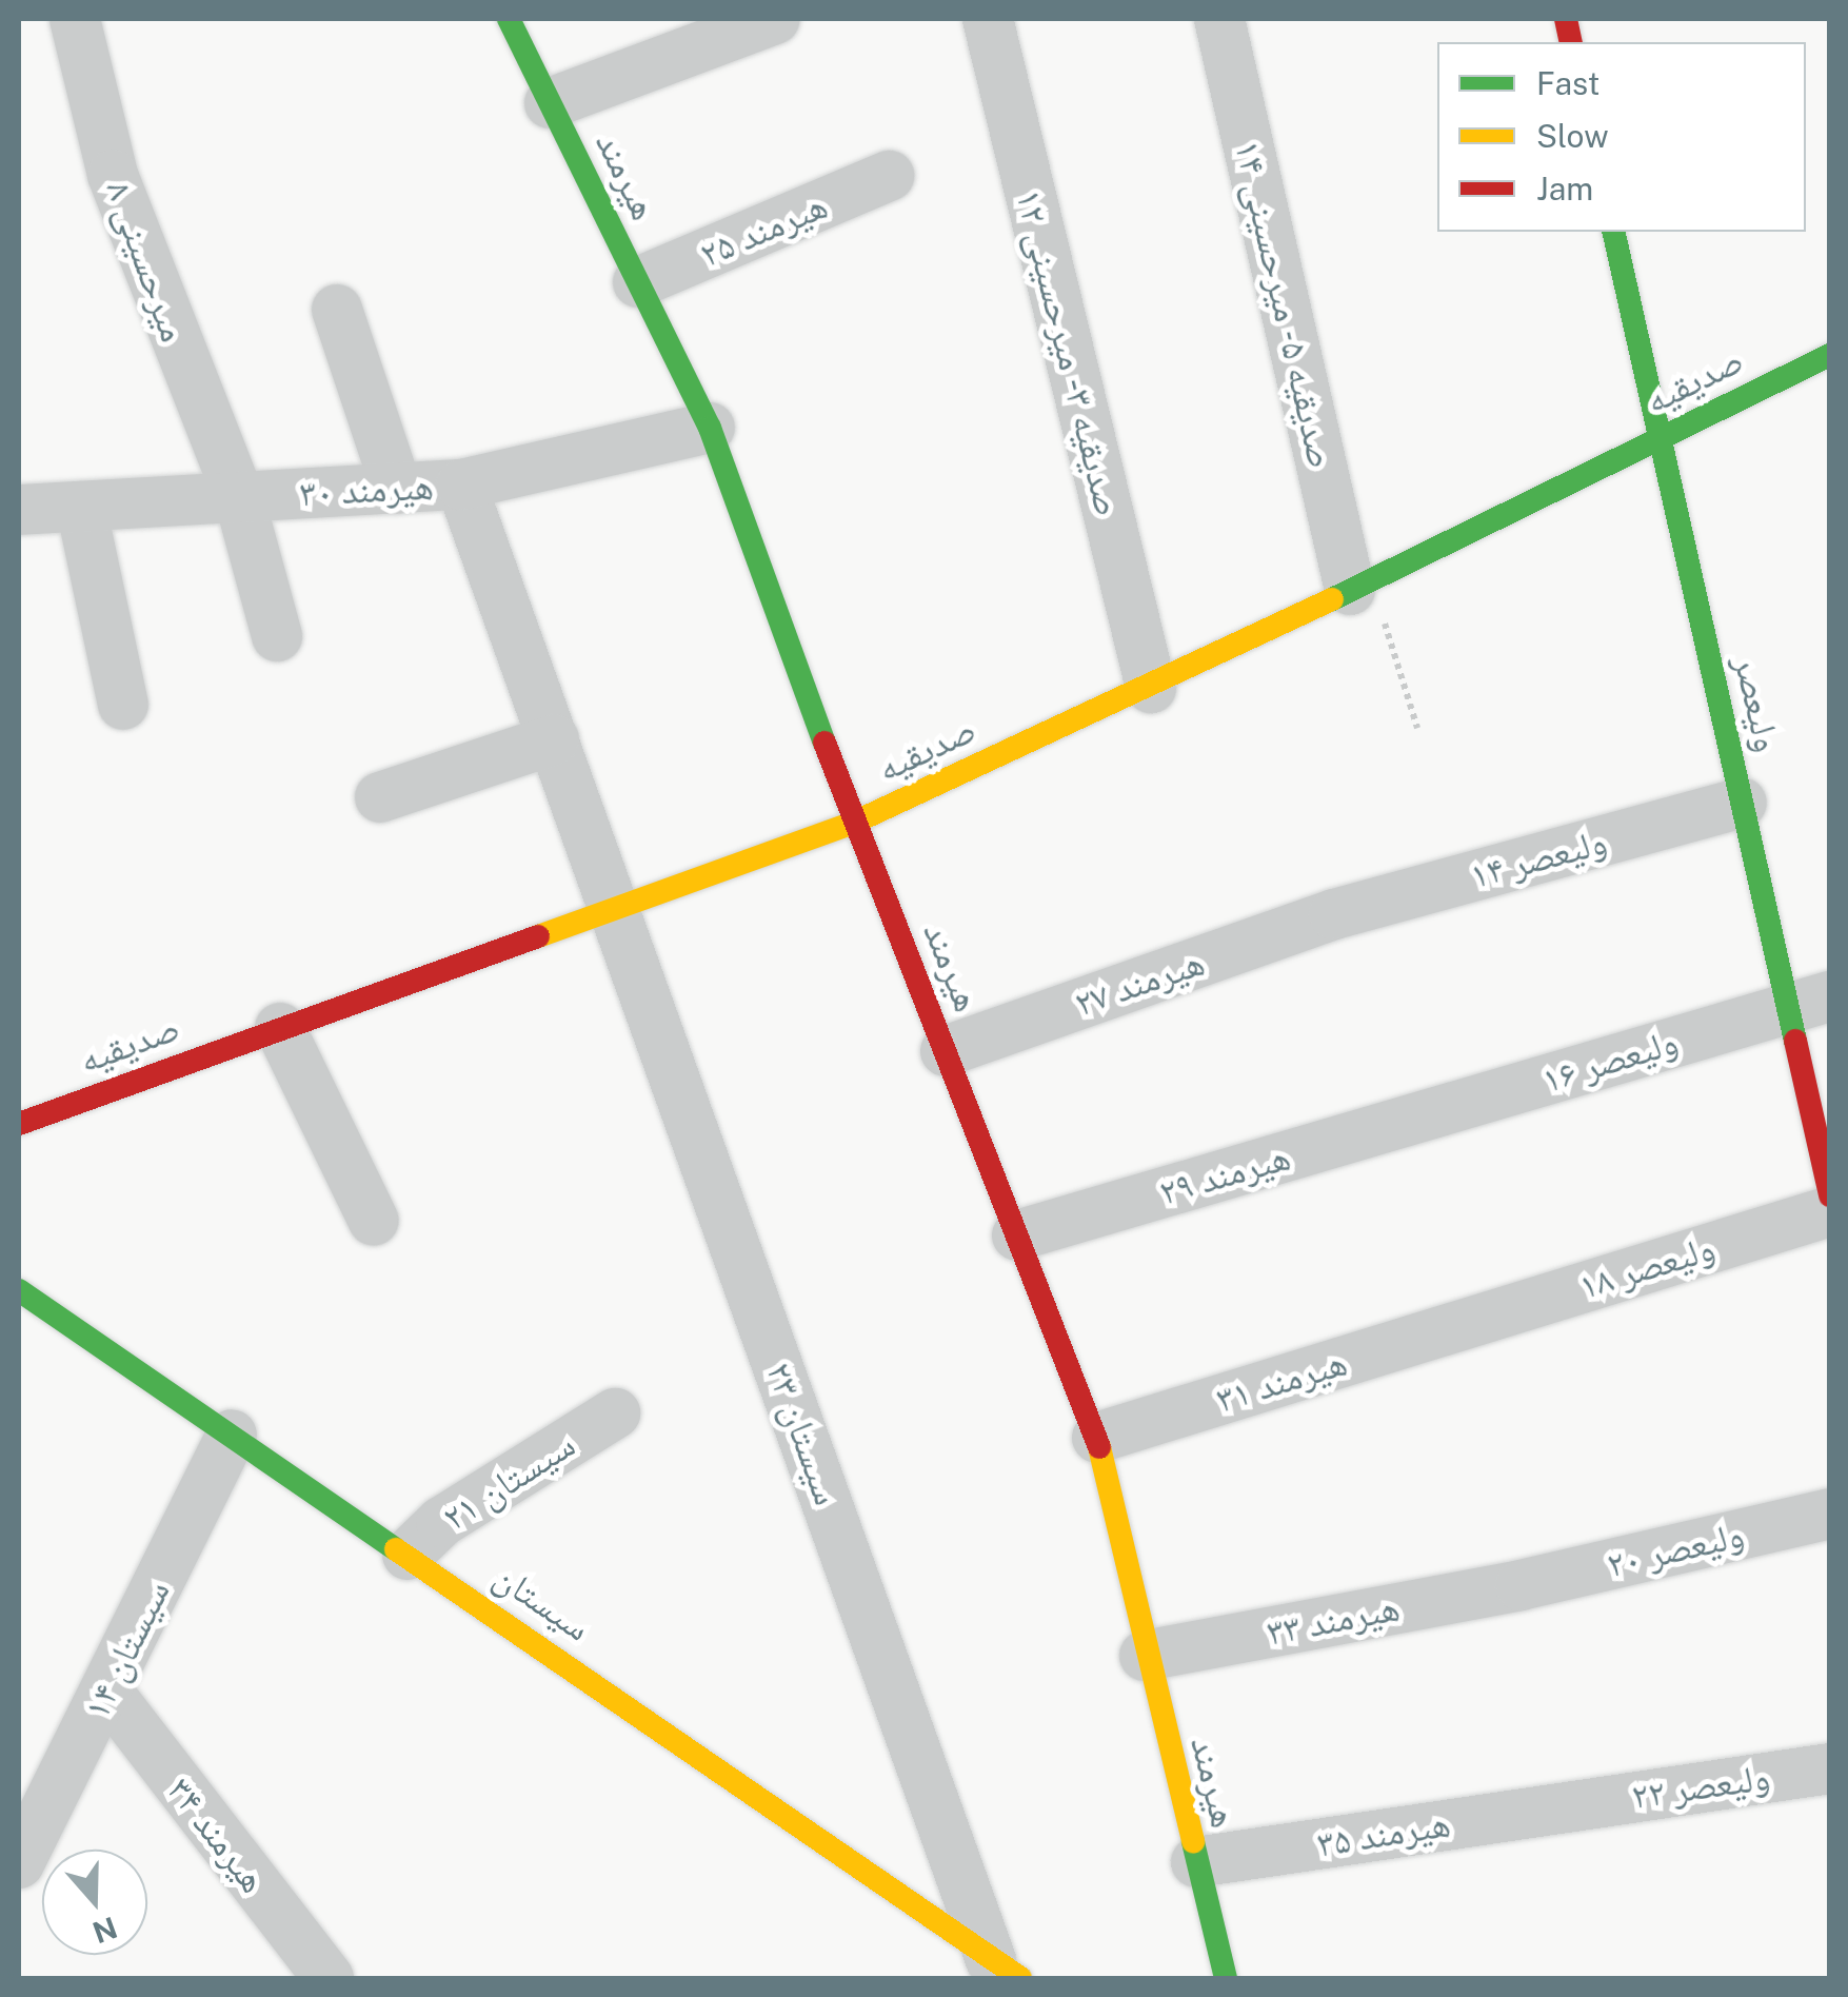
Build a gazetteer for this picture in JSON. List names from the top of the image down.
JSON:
{
  "streets": {
    "street": [
      "هیرمند",
      "هیرمند ۲۵",
      "میرحسینی ۸",
      "صدیقیه ۵ - میرحسینی ۱۴",
      "صدیقیه ۳ - میرحسینی ۱۲",
      "صدیقیه",
      "هیرمند ۳۰",
      "ولیعصر",
      "ولیعصر ۱۴",
      "هیرمند ۲۷",
      "ولیعصر ۱۶",
      "هیرمند ۲۹",
      "ولیعصر ۱۸",
      "هیرمند ۳۱",
      "سیستان ۲۳",
      "سیستان ۲۱",
      "ولیعصر ۲۰",
      "سیستان",
      "هیرمند ۳۳",
      "سیستان ۱۴",
      "ولیعصر ۲۲",
      "هیرمند ۳۵",
      "هیرمند ۳۴"
    ]
  },
  "crossings": [
    ["هیرمند", "هیرمند ۲۵"],
    ["هیرمند", "صدیقیه"],
    ["هیرمند", "هیرمند ۳۰"],
    ["هیرمند", "هیرمند ۲۷"],
    ["هیرمند", "هیرمند ۲۹"],
    ["هیرمند", "هیرمند ۳۱"],
    ["هیرمند", "هیرمند ۳۳"],
    ["هیرمند", "هیرمند ۳۵"],
    ["میرحسینی ۸", "هیرمند ۳۰"],
    ["صدیقیه ۵ - میرحسینی ۱۴", "صدیقیه"],
    ["صدیقیه ۳ - میرحسینی ۱۲", "صدیقیه"],
    ["صدیقیه", "ولیعصر"],
    ["صدیقیه", "سیستان ۲۳"],
    ["هیرمند ۳۰", "سیستان ۲۳"],
    ["ولیعصر", "ولیعصر ۱۴"],
    ["ولیعصر", "ولیعصر ۱۶"],
    ["ولیعصر ۱۴", "هیرمند ۲۷"],
    ["ولیعصر ۱۶", "هیرمند ۲۹"],
    ["ولیعصر ۱۸", "هیرمند ۳۱"],
    ["سیستان ۲۳", "سیستان"],
    ["سیستان ۲۱", "سیستان"],
    ["ولیعصر ۲۰", "هیرمند ۳۳"],
    ["سیستان", "سیستان ۱۴"],
    ["سیستان ۱۴", "هیرمند ۳۴"],
    ["ولیعصر ۲۲", "هیرمند ۳۵"]
  ],
  "legend": ["Fast", "Slow", "Jam"],
  "north": "bottom"
}
